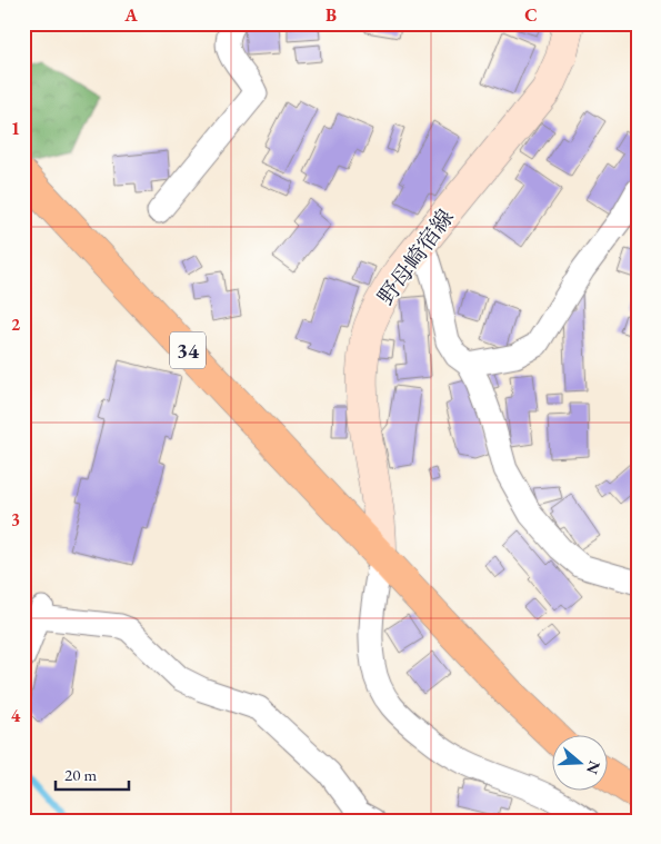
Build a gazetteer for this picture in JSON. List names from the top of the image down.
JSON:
{
  "streets": {
    "main road": ["34"],
    "street": ["野母崎宿線"]
  },
  "crossings": [
    ["野母崎宿線", "34"]
  ],
  "scale_bar": "20 m",
  "north": "right",
  "grid": {
    "columns": ["A", "B", "C"],
    "rows": [
      "1",
      "2",
      "3",
      "4"
    ]
  }
}
